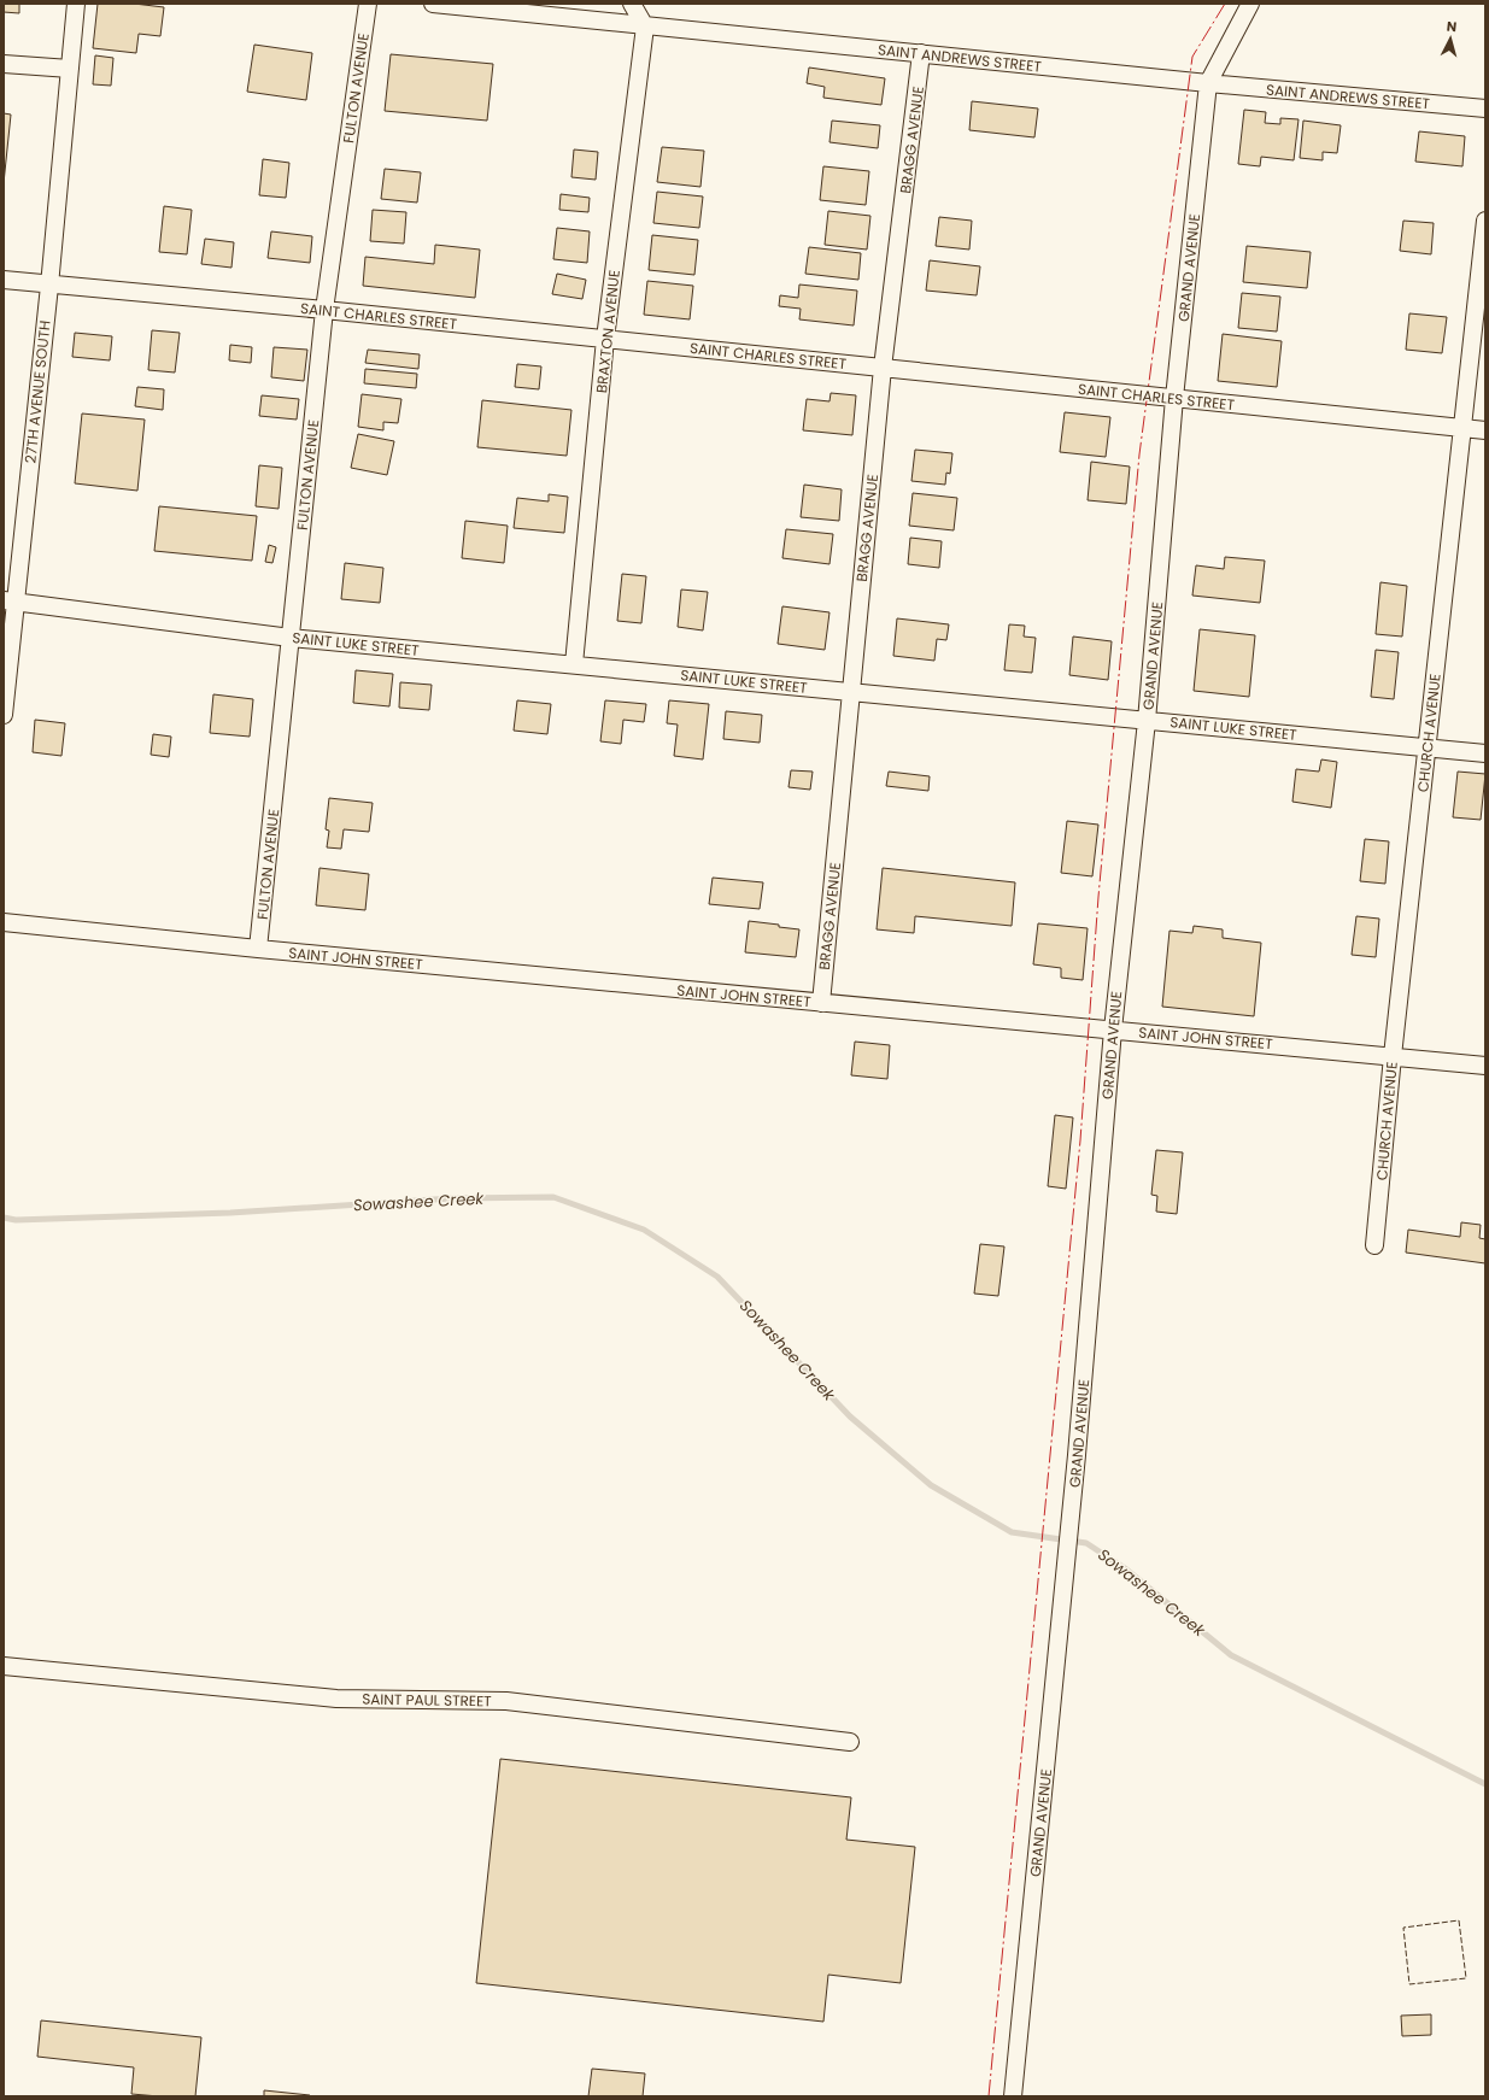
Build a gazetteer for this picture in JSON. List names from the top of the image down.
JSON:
{
  "streets": {
    "street": [
      "SAINT ANDREWS STREET",
      "FULTON AVENUE",
      "BRAGG AVENUE",
      "GRAND AVENUE",
      "SAINT CHARLES STREET",
      "BRAXTON AVENUE",
      "27TH AVENUE SOUTH",
      "SAINT LUKE STREET",
      "CHURCH AVENUE",
      "SAINT JOHN STREET",
      "SAINT PAUL STREET"
    ]
  },
  "crossings": [
    ["SAINT ANDREWS STREET", "BRAGG AVENUE"],
    ["SAINT ANDREWS STREET", "GRAND AVENUE"],
    ["SAINT ANDREWS STREET", "BRAXTON AVENUE"],
    ["FULTON AVENUE", "SAINT CHARLES STREET"],
    ["FULTON AVENUE", "SAINT LUKE STREET"],
    ["FULTON AVENUE", "SAINT JOHN STREET"],
    ["BRAGG AVENUE", "SAINT CHARLES STREET"],
    ["BRAGG AVENUE", "SAINT LUKE STREET"],
    ["BRAGG AVENUE", "SAINT JOHN STREET"],
    ["GRAND AVENUE", "SAINT CHARLES STREET"],
    ["GRAND AVENUE", "SAINT LUKE STREET"],
    ["GRAND AVENUE", "SAINT JOHN STREET"],
    ["SAINT CHARLES STREET", "BRAXTON AVENUE"],
    ["SAINT CHARLES STREET", "27TH AVENUE SOUTH"],
    ["SAINT CHARLES STREET", "CHURCH AVENUE"],
    ["BRAXTON AVENUE", "SAINT LUKE STREET"],
    ["27TH AVENUE SOUTH", "SAINT LUKE STREET"],
    ["SAINT LUKE STREET", "CHURCH AVENUE"],
    ["CHURCH AVENUE", "SAINT JOHN STREET"]
  ],
  "water": ["Sowashee Creek"],
  "north": "top"
}
